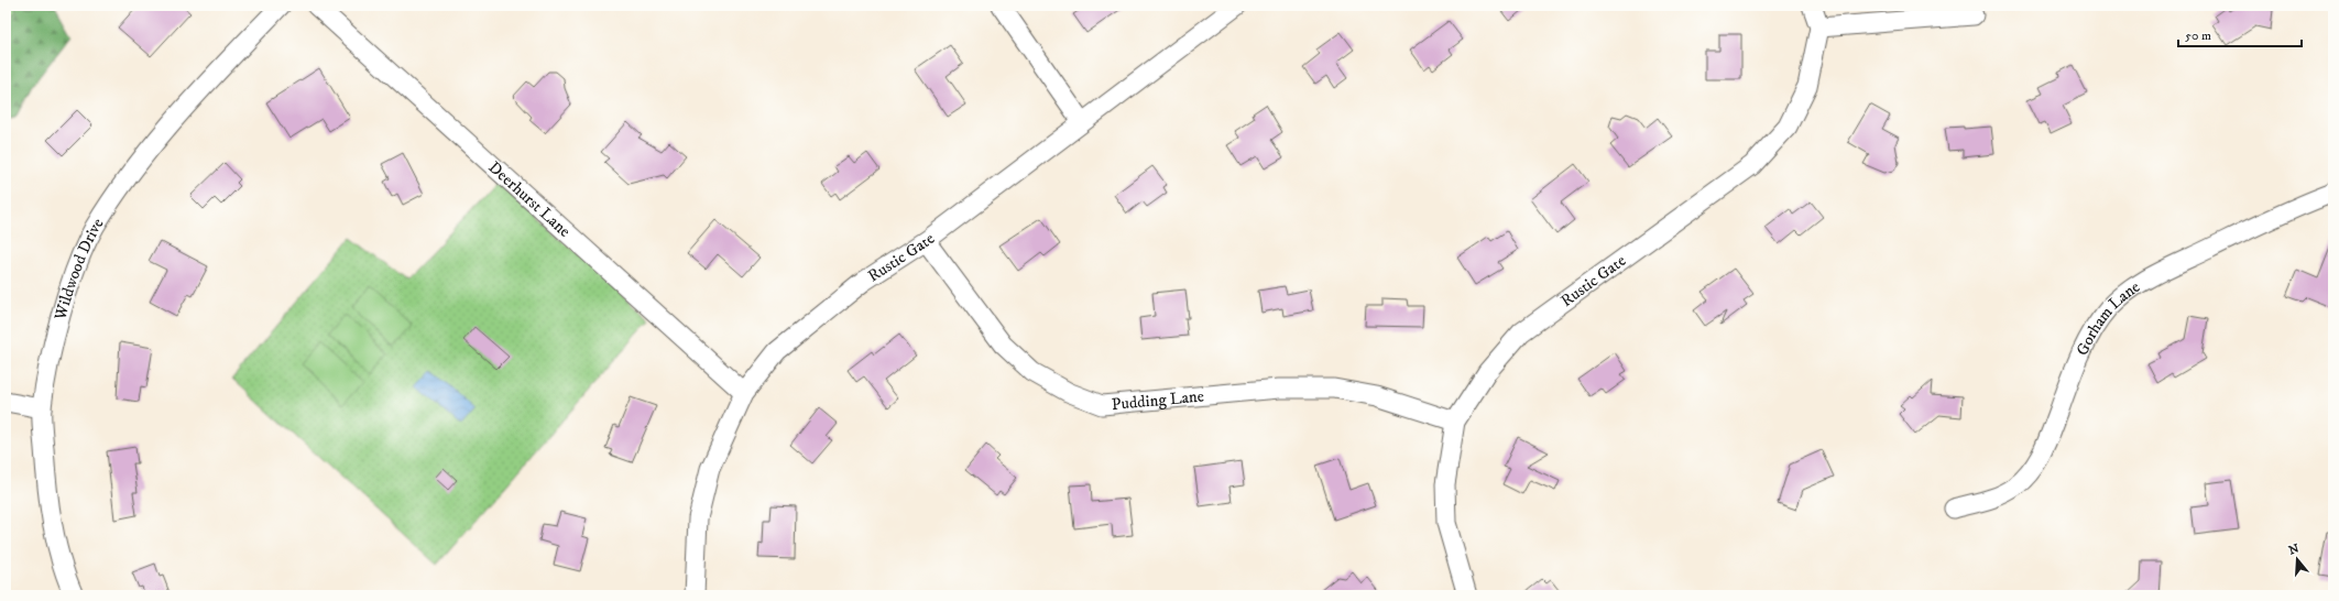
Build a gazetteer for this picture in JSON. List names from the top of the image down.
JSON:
{
  "streets": {
    "street": [
      "Deerhurst Lane",
      "Rustic Gate",
      "Wildwood Drive",
      "Gorham Lane",
      "Pudding Lane"
    ]
  },
  "crossings": [
    ["Deerhurst Lane", "Rustic Gate"],
    ["Rustic Gate", "Pudding Lane"]
  ],
  "scale_bar": "50 m",
  "north": "top"
}
